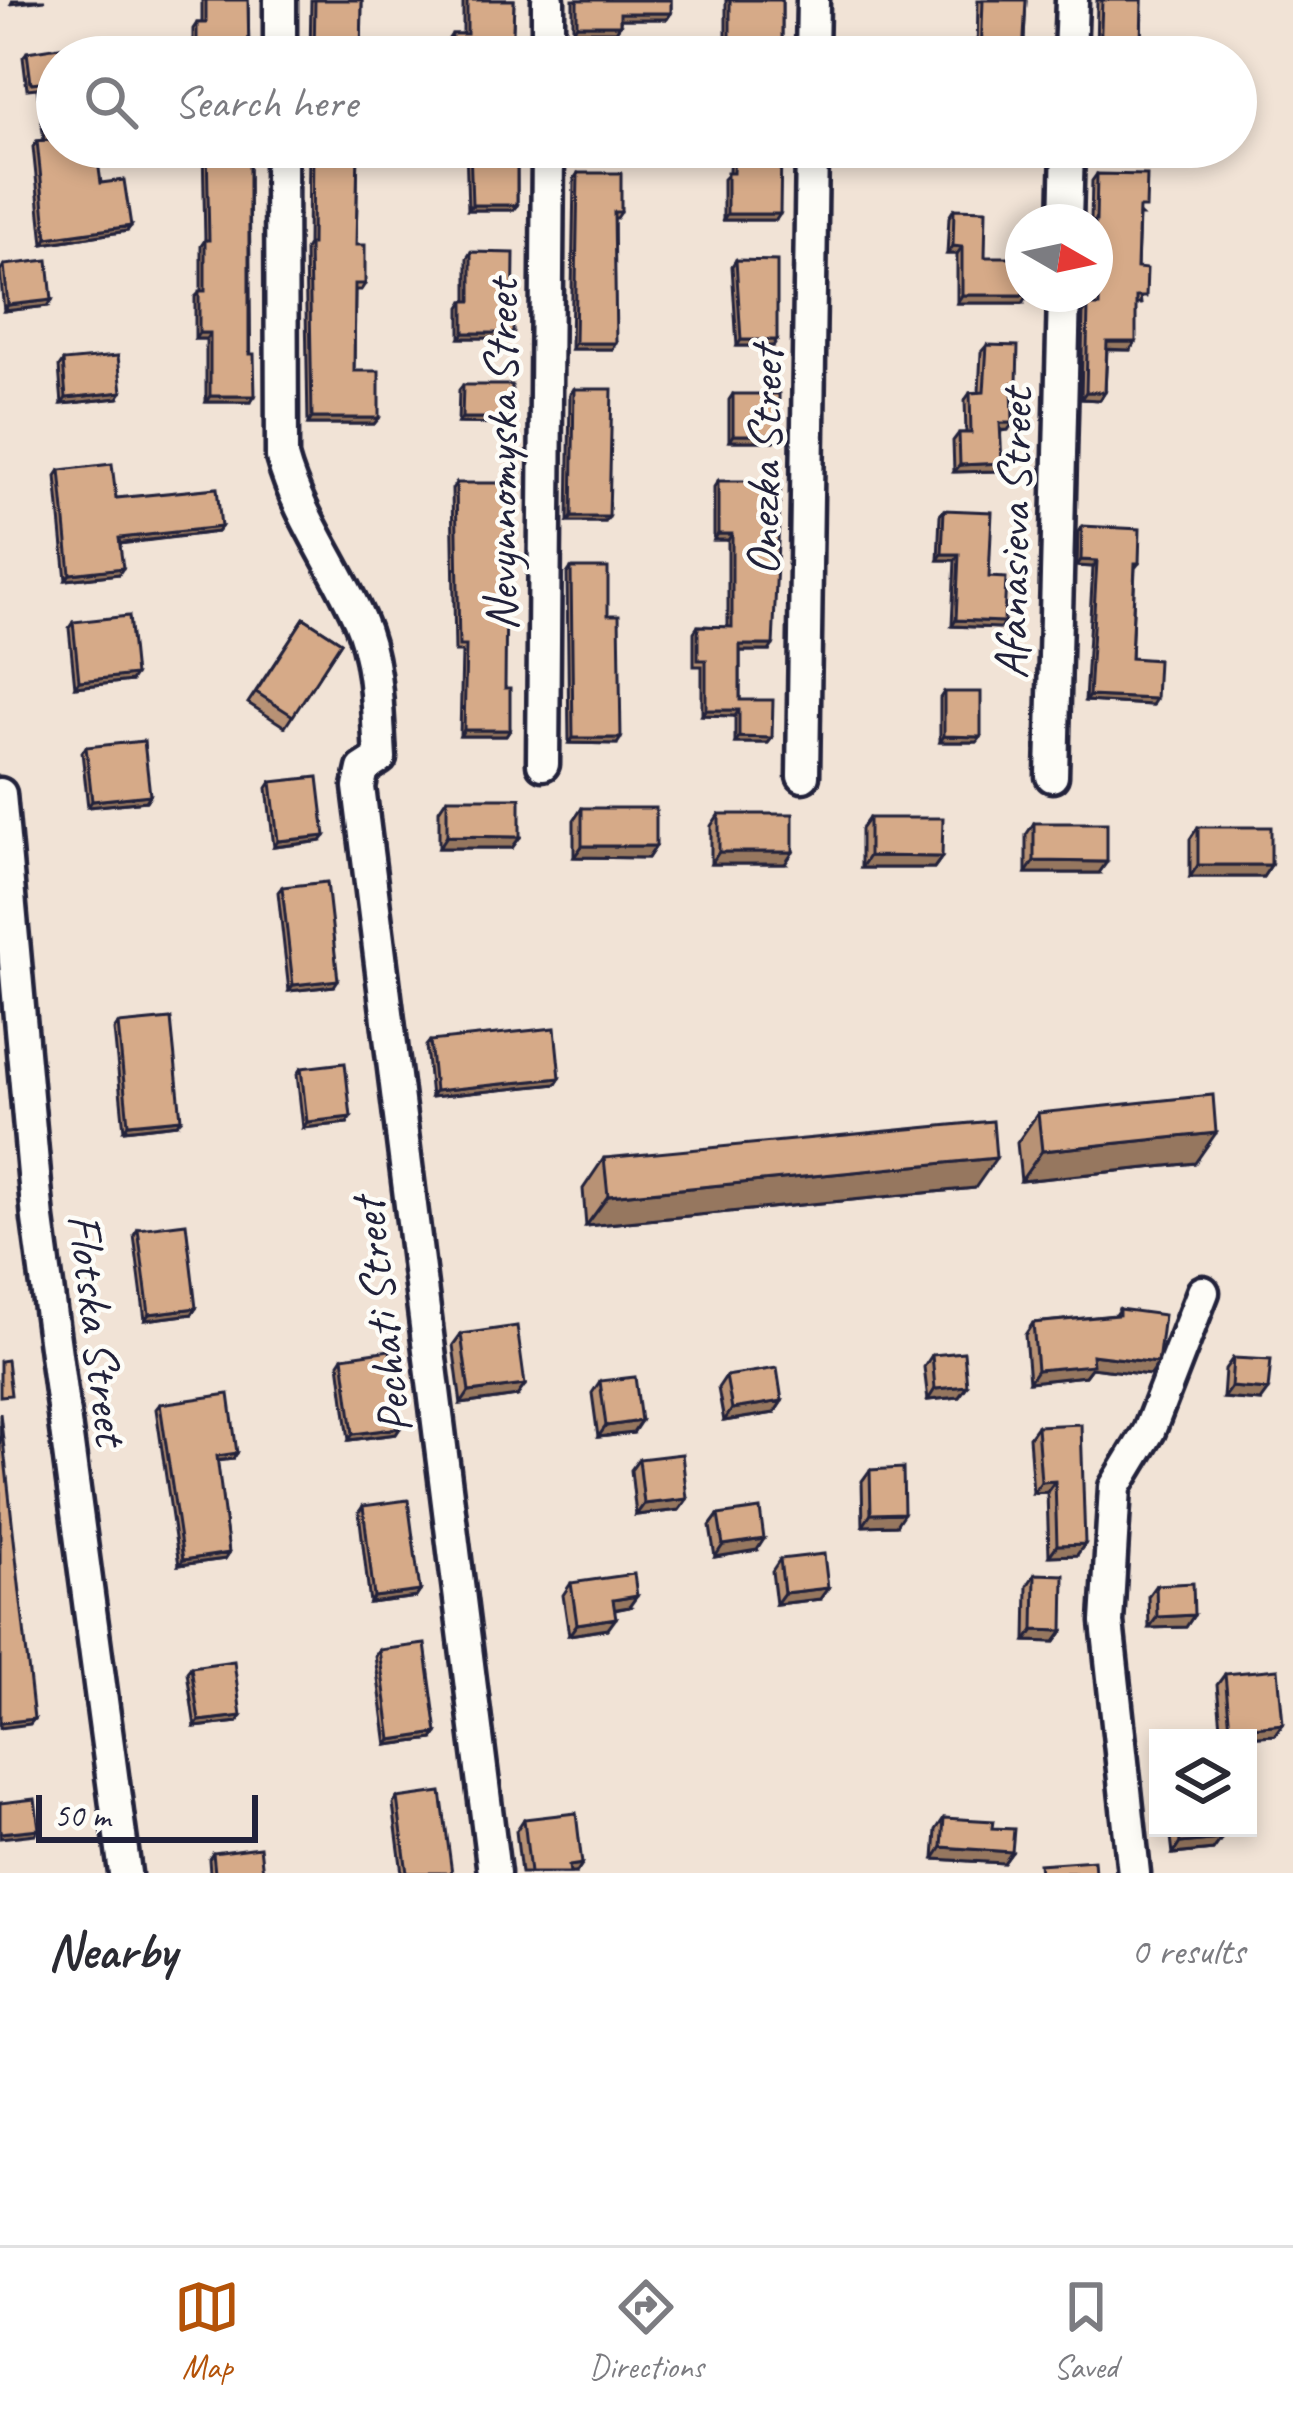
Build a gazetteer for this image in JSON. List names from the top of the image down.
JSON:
{
  "streets": {
    "street": [
      "Nevynnomyska Street",
      "Onezka Street",
      "Afanasieva Street",
      "Pechati Street",
      "Flotska Street"
    ]
  },
  "scale_bar": "50 m",
  "north": "right",
  "page": {
    "search": "Search here",
    "scale": "50 m",
    "heading": ["Nearby", "0 results"],
    "nav": ["Map", "Directions", "Saved"]
  }
}
